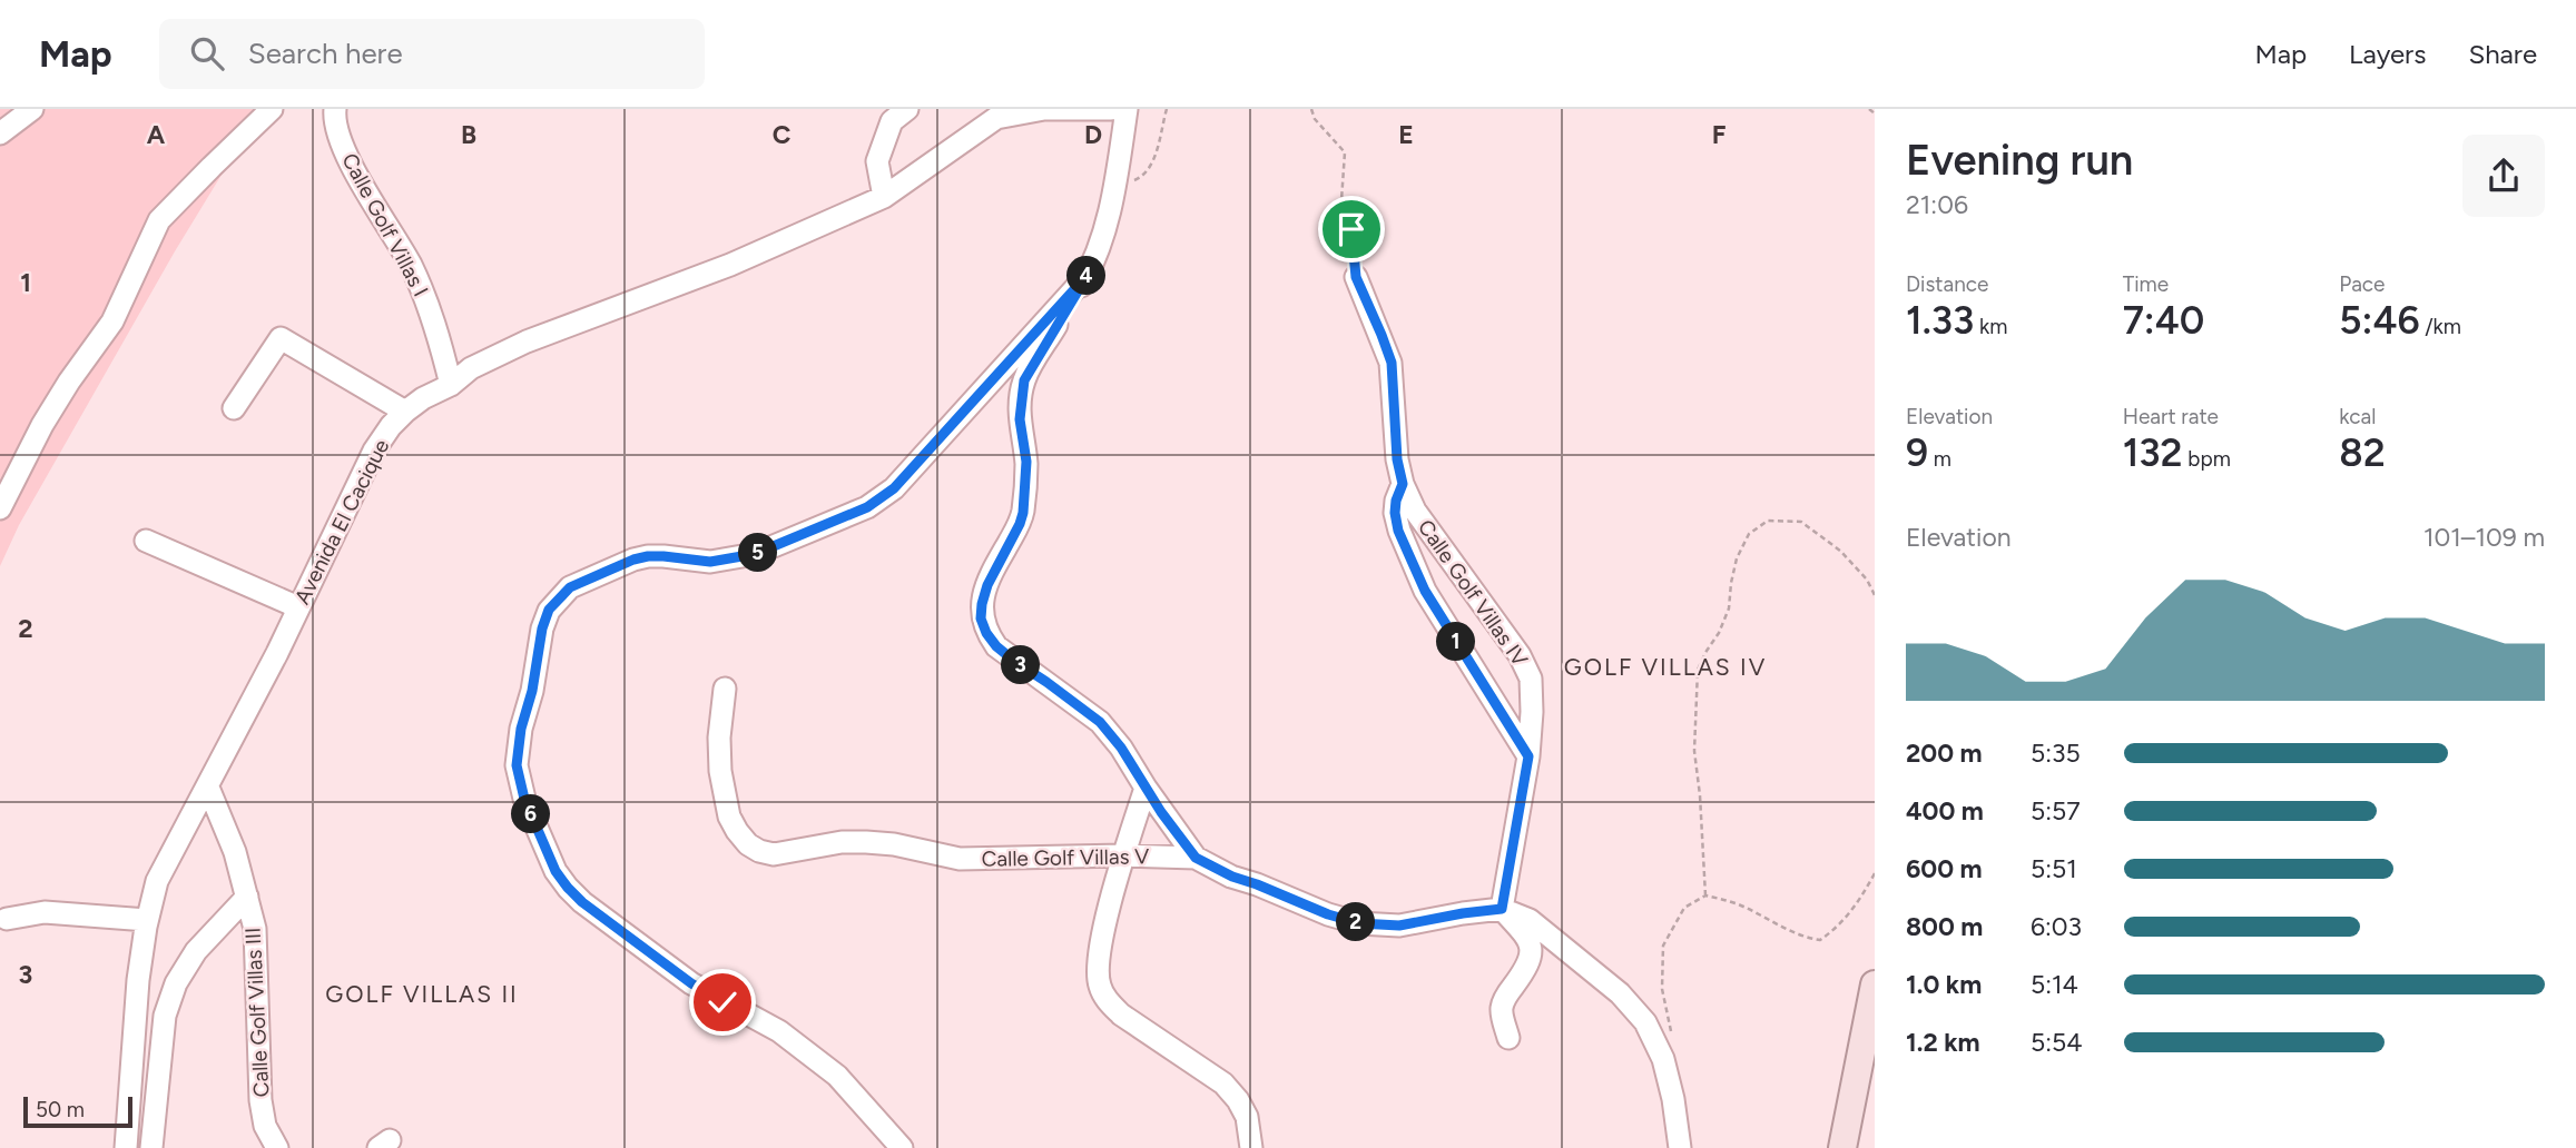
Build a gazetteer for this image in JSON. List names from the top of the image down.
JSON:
{
  "streets": {
    "street": [
      "Calle Golf Villas I",
      "Avenida El Cacique",
      "Calle Golf Villas IV",
      "Calle Golf Villas V",
      "Calle Golf Villas III"
    ]
  },
  "crossings": [
    ["Calle Golf Villas I", "Avenida El Cacique"],
    ["Avenida El Cacique", "Calle Golf Villas III"],
    ["Calle Golf Villas IV", "Calle Golf Villas V"]
  ],
  "districts": ["GOLF VILLAS IV", "GOLF VILLAS II"],
  "scale_bar": "50 m",
  "page": {
    "header": "Map",
    "search": "Search here",
    "nav": ["Map", "Layers", "Share"],
    "heading": ["Evening run", "21:06"],
    "stats": [
      ["Distance", "1.33 km"],
      ["Time", "7:40"],
      ["Pace", "5:46 /km"],
      ["Elevation", "9 m"],
      ["Heart rate", "132 bpm"],
      ["kcal", "82"]
    ],
    "pins": [
      "4",
      "5",
      "1",
      "3",
      "6",
      "2"
    ],
    "chart": ["Elevation", "101–109 m"],
    "list": [
      {
        "name": "200 m",
        "note": "5:35"
      },
      {
        "name": "400 m",
        "note": "5:57"
      },
      {
        "name": "600 m",
        "note": "5:51"
      },
      {
        "name": "800 m",
        "note": "6:03"
      },
      {
        "name": "1.0 km",
        "note": "5:14"
      },
      {
        "name": "1.2 km",
        "note": "5:54"
      }
    ],
    "scale": "50 m"
  },
  "grid": {
    "columns": [
      "A",
      "B",
      "C",
      "D",
      "E",
      "F"
    ],
    "rows": ["1", "2", "3"]
  }
}
